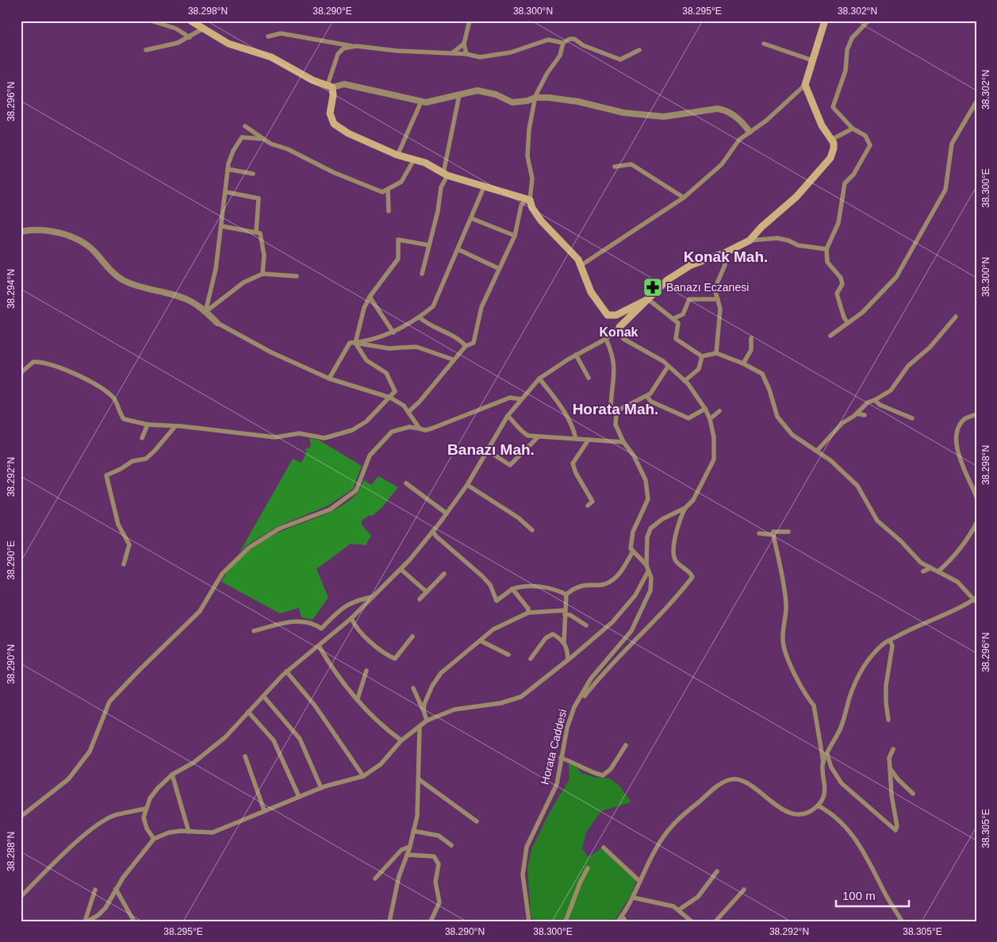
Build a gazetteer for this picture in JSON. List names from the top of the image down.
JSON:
{
  "streets": {
    "street": ["Horata Caddesi"]
  },
  "districts": [
    "Konak Mah.",
    "Konak",
    "Horata Mah.",
    "Banazı Mah."
  ],
  "places": {
    "pharmacy": ["Banazı Eczanesi"]
  },
  "scale_bar": "100 m",
  "coordinates": [
    "38.298°N",
    "38.290°E",
    "38.300°N",
    "38.295°E",
    "38.302°N",
    "38.296°N",
    "38.300°E",
    "38.294°N",
    "38.292°N",
    "38.290°N",
    "38.305°E",
    "38.288°N"
  ]
}
